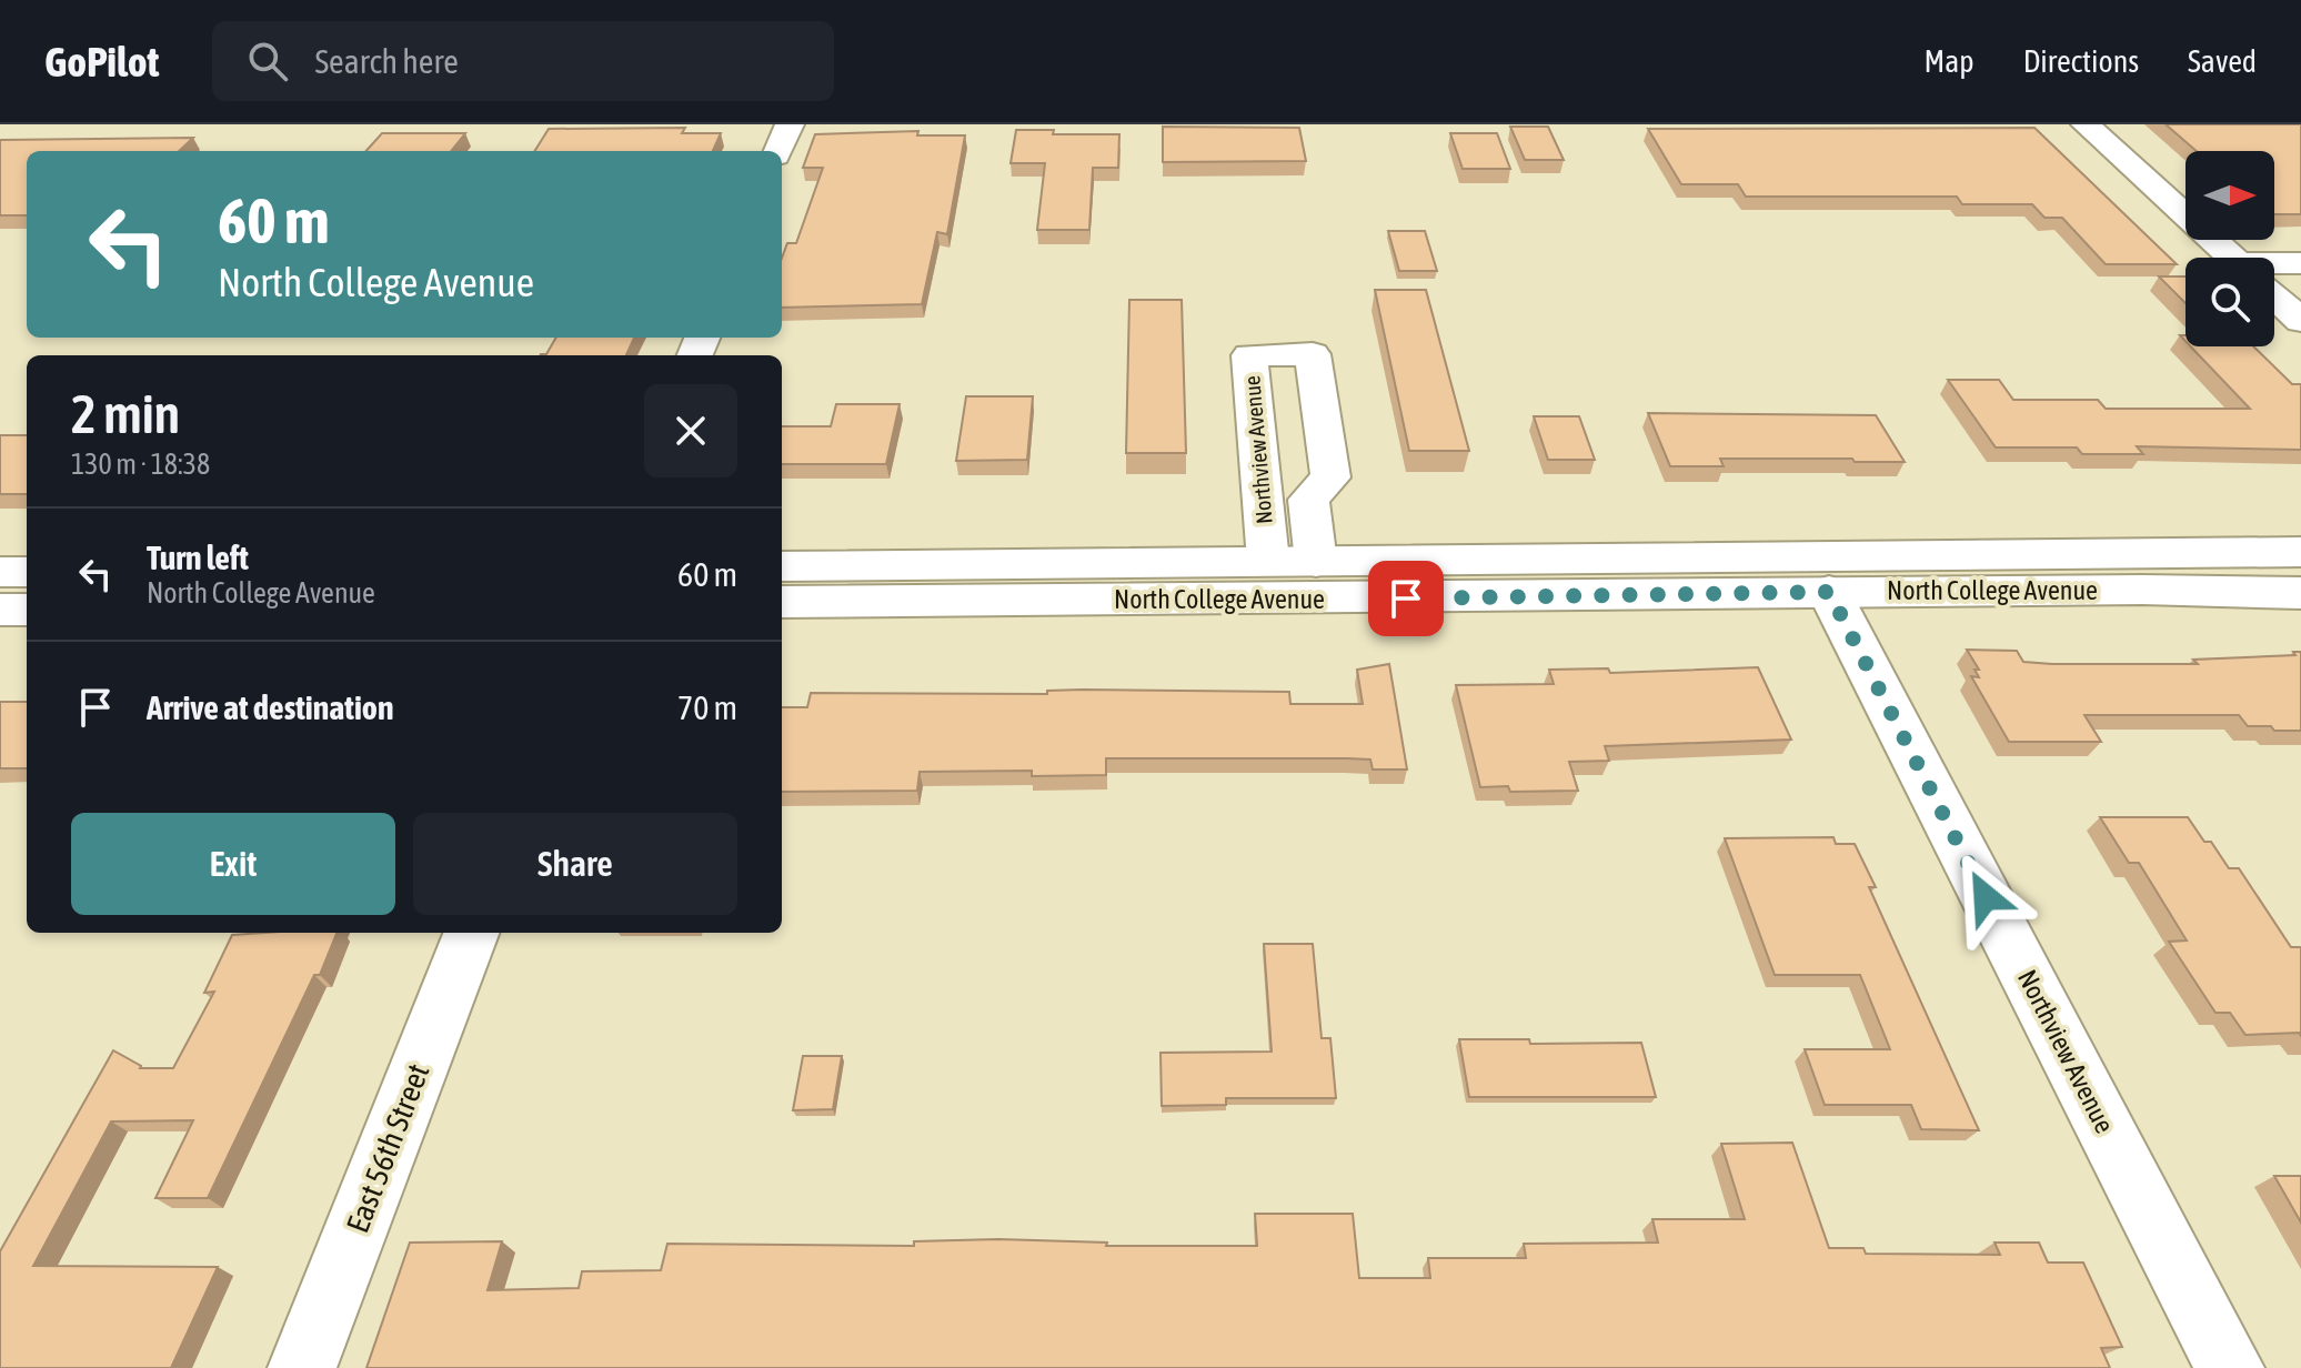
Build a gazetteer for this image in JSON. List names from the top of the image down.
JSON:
{
  "streets": {
    "main road": ["Northview Avenue", "North College Avenue", "East 56th Street"]
  },
  "crossings": [
    ["Northview Avenue", "North College Avenue"]
  ],
  "north": "right",
  "page": {
    "header": "GoPilot",
    "search": "Search here",
    "nav": ["Map", "Directions", "Saved"],
    "turn": ["60 m", "North College Avenue"],
    "heading": ["2 min", "130 m · 18:38"],
    "list": [
      {
        "name": "Turn left",
        "note": "North College Avenue",
        "value": "60 m"
      },
      {
        "name": "Arrive at destination",
        "value": "70 m"
      }
    ],
    "buttons": ["Exit", "Share"]
  }
}
